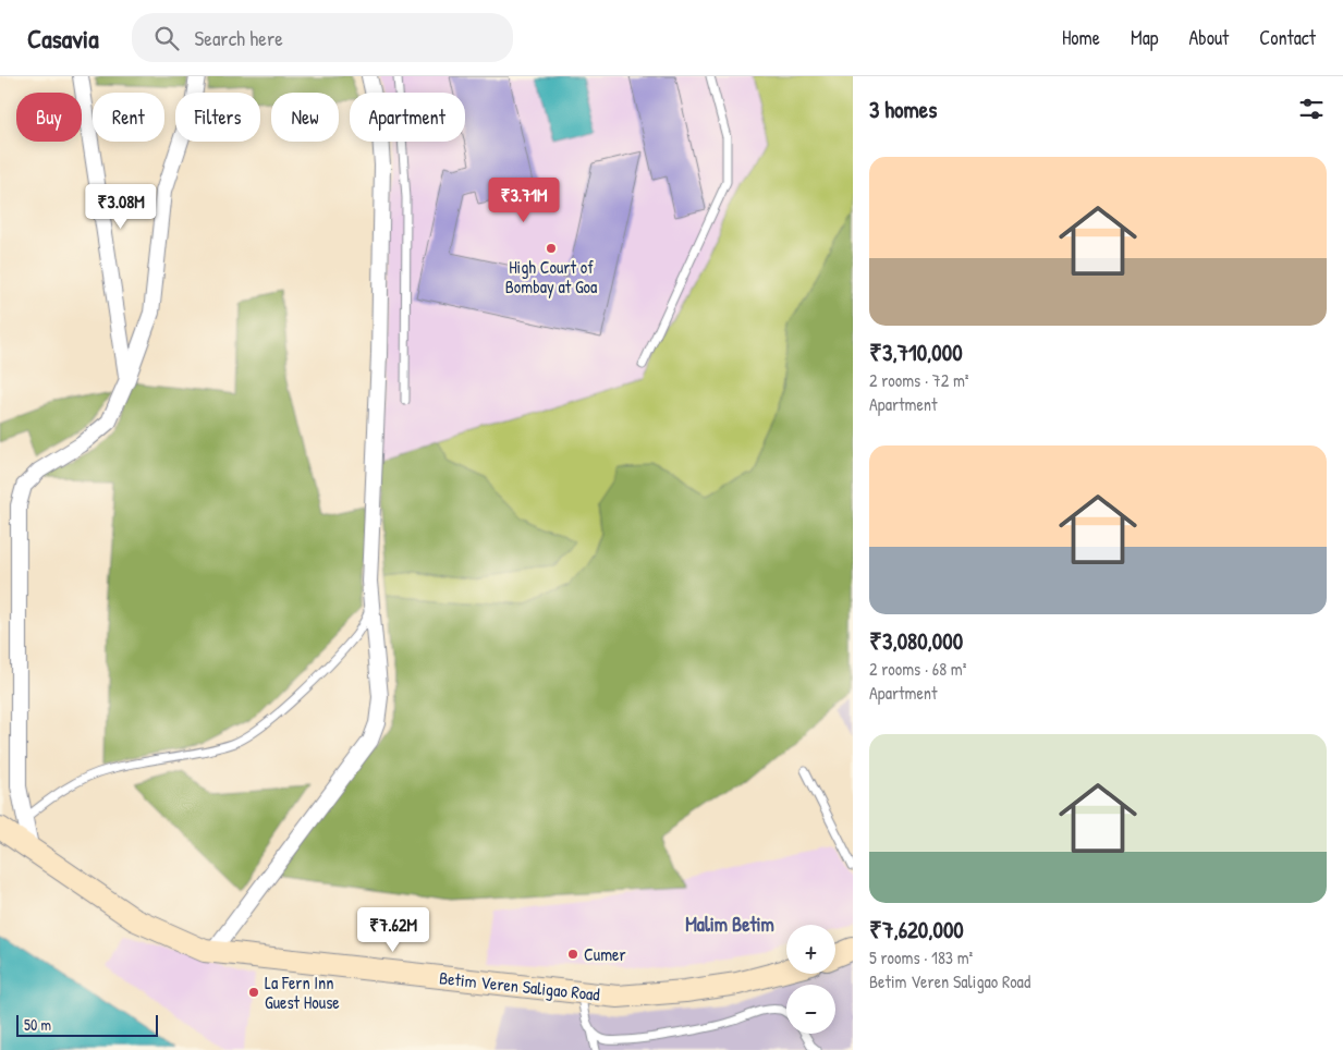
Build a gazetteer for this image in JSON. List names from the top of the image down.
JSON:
{
  "streets": {
    "main road": ["Betim Veren Saligao Road"]
  },
  "districts": ["Malim Betim"],
  "places": ["High Court of Bombay at Goa", "Cumer", "La Fern Inn Guest House"],
  "scale_bar": "50 m",
  "page": {
    "header": "Casavia",
    "search": "Search here",
    "nav": [
      "Home",
      "Map",
      "About",
      "Contact"
    ],
    "heading": "3 homes",
    "chip": [
      "Buy",
      "Rent",
      "Filters",
      "New",
      "Apartment"
    ],
    "list": [
      {
        "name": "₹3,710,000",
        "note": "2 rooms · 72 m² · Apartment"
      },
      {
        "name": "₹3,080,000",
        "note": "2 rooms · 68 m² · Apartment"
      },
      {
        "name": "₹7,620,000",
        "note": "5 rooms · 183 m² · Betim Veren Saligao Road"
      }
    ],
    "price": ["₹3.71M", "₹3.08M", "₹7.62M"],
    "map_buttons": ["+", "−"],
    "scale": "50 m"
  }
}
